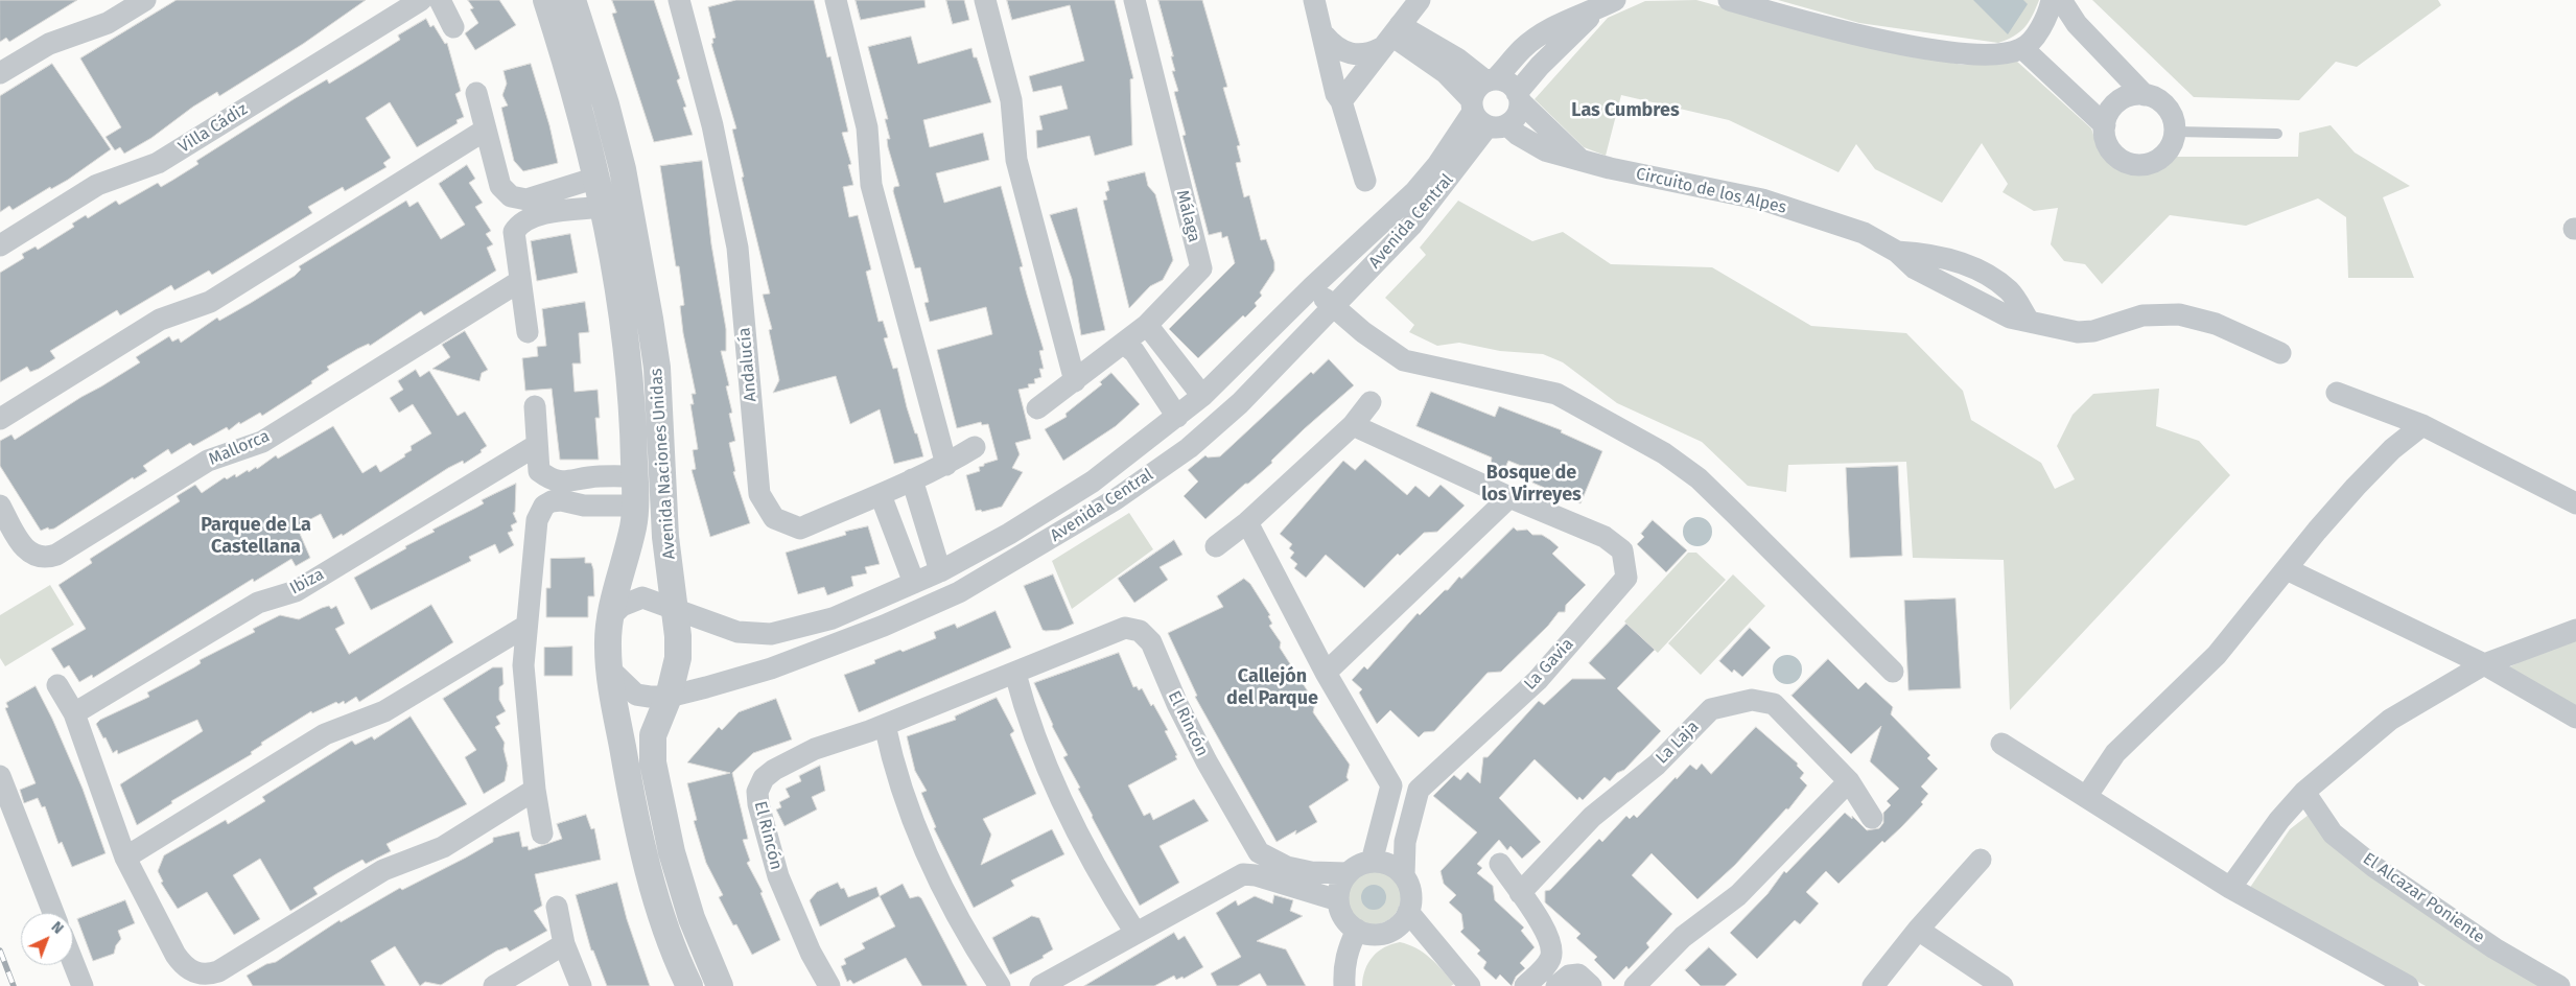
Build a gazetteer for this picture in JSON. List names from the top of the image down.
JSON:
{
  "streets": {
    "street": [
      "Villa Cádiz",
      "Circuito de los Alpes",
      "Málaga",
      "Avenida Central",
      "Andalucía",
      "Mallorca",
      "Avenida Naciones Unidas",
      "Ibiza",
      "La Gavia",
      "El Rincón",
      "La Laja",
      "El Alcazar Poniente"
    ]
  },
  "crossings": [
    ["Circuito de los Alpes", "Avenida Central"],
    ["Avenida Central", "Avenida Naciones Unidas"],
    ["La Gavia", "El Rincón"]
  ],
  "districts": [
    "Las Cumbres",
    "Bosque de los Virreyes",
    "Parque de La Castellana",
    "Callejón del Parque"
  ],
  "north": "top right"
}
